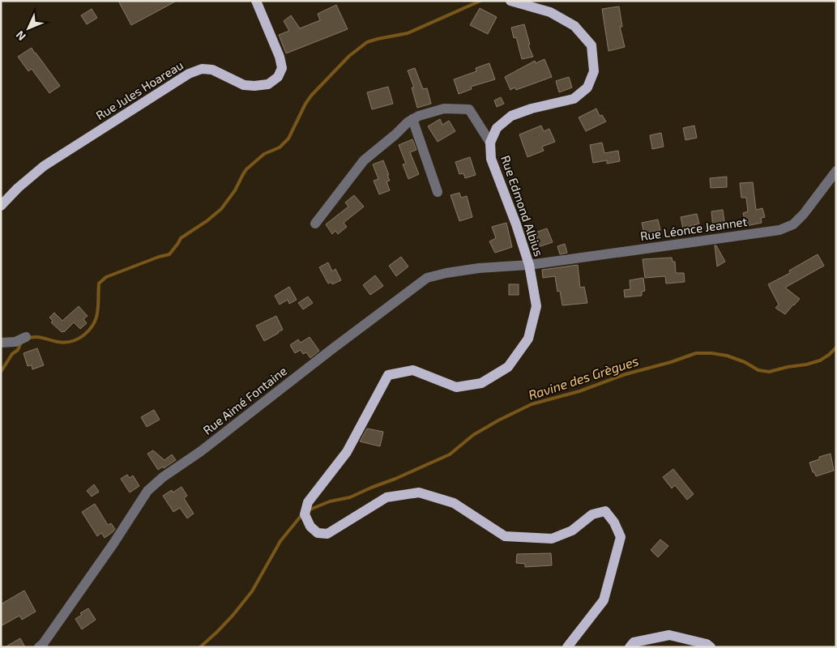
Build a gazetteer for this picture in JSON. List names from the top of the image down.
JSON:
{
  "streets": {
    "main road": ["Rue Jules Hoareau", "Rue Edmond Albius"],
    "street": ["Rue Léonce Jeannet", "Rue Aimé Fontaine"]
  },
  "crossings": [
    ["Rue Edmond Albius", "Rue Léonce Jeannet"],
    ["Rue Edmond Albius", "Rue Aimé Fontaine"],
    ["Rue Léonce Jeannet", "Rue Aimé Fontaine"]
  ],
  "water": ["Ravine des Grègues"],
  "north": "bottom left"
}
